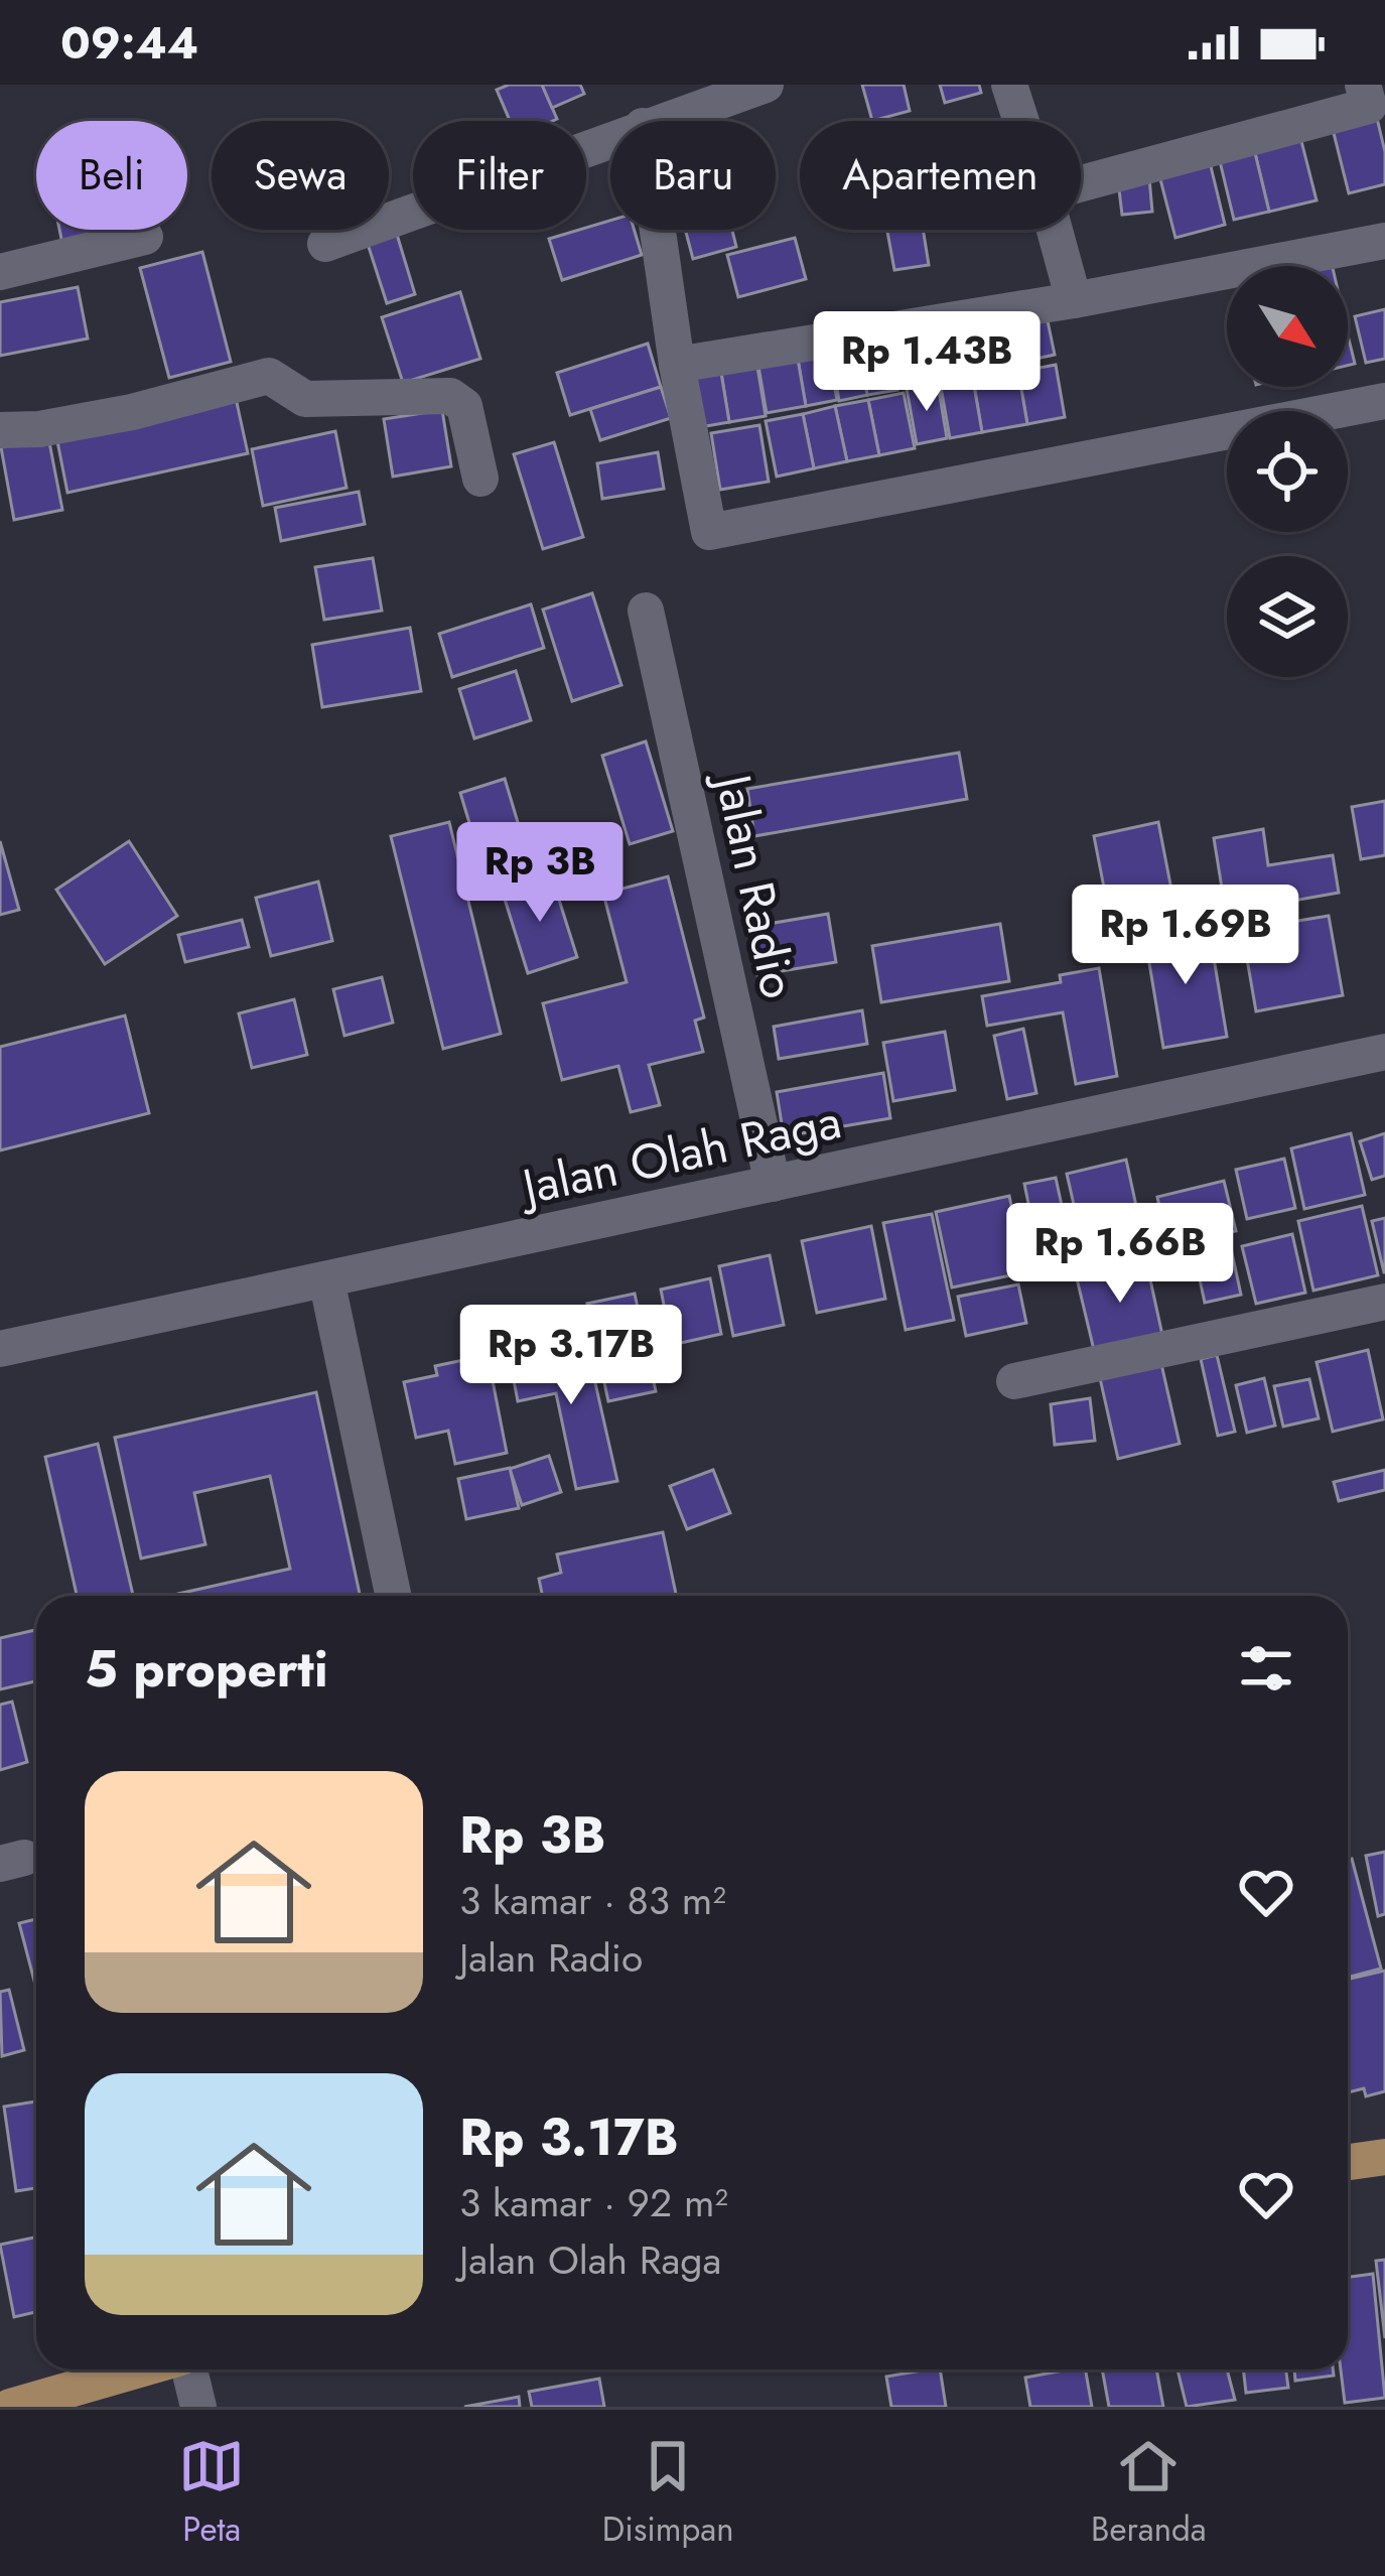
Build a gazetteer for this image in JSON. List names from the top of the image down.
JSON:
{
  "streets": {
    "street": ["Jalan Radio", "Jalan Olah Raga"]
  },
  "crossings": [
    ["Jalan Radio", "Jalan Olah Raga"]
  ],
  "north": "bottom right",
  "page": {
    "status": "09:44",
    "chip": [
      "Beli",
      "Sewa",
      "Filter",
      "Baru",
      "Apartemen"
    ],
    "price": [
      "Rp 1.43B",
      "Rp 3B",
      "Rp 1.69B",
      "Rp 1.66B",
      "Rp 3.17B"
    ],
    "heading": "5 properti",
    "list": [
      {
        "name": "Rp 3B",
        "note": "3 kamar · 83 m² · Jalan Radio"
      },
      {
        "name": "Rp 3.17B",
        "note": "3 kamar · 92 m² · Jalan Olah Raga"
      }
    ],
    "tabs": ["Peta", "Disimpan", "Beranda"]
  }
}
